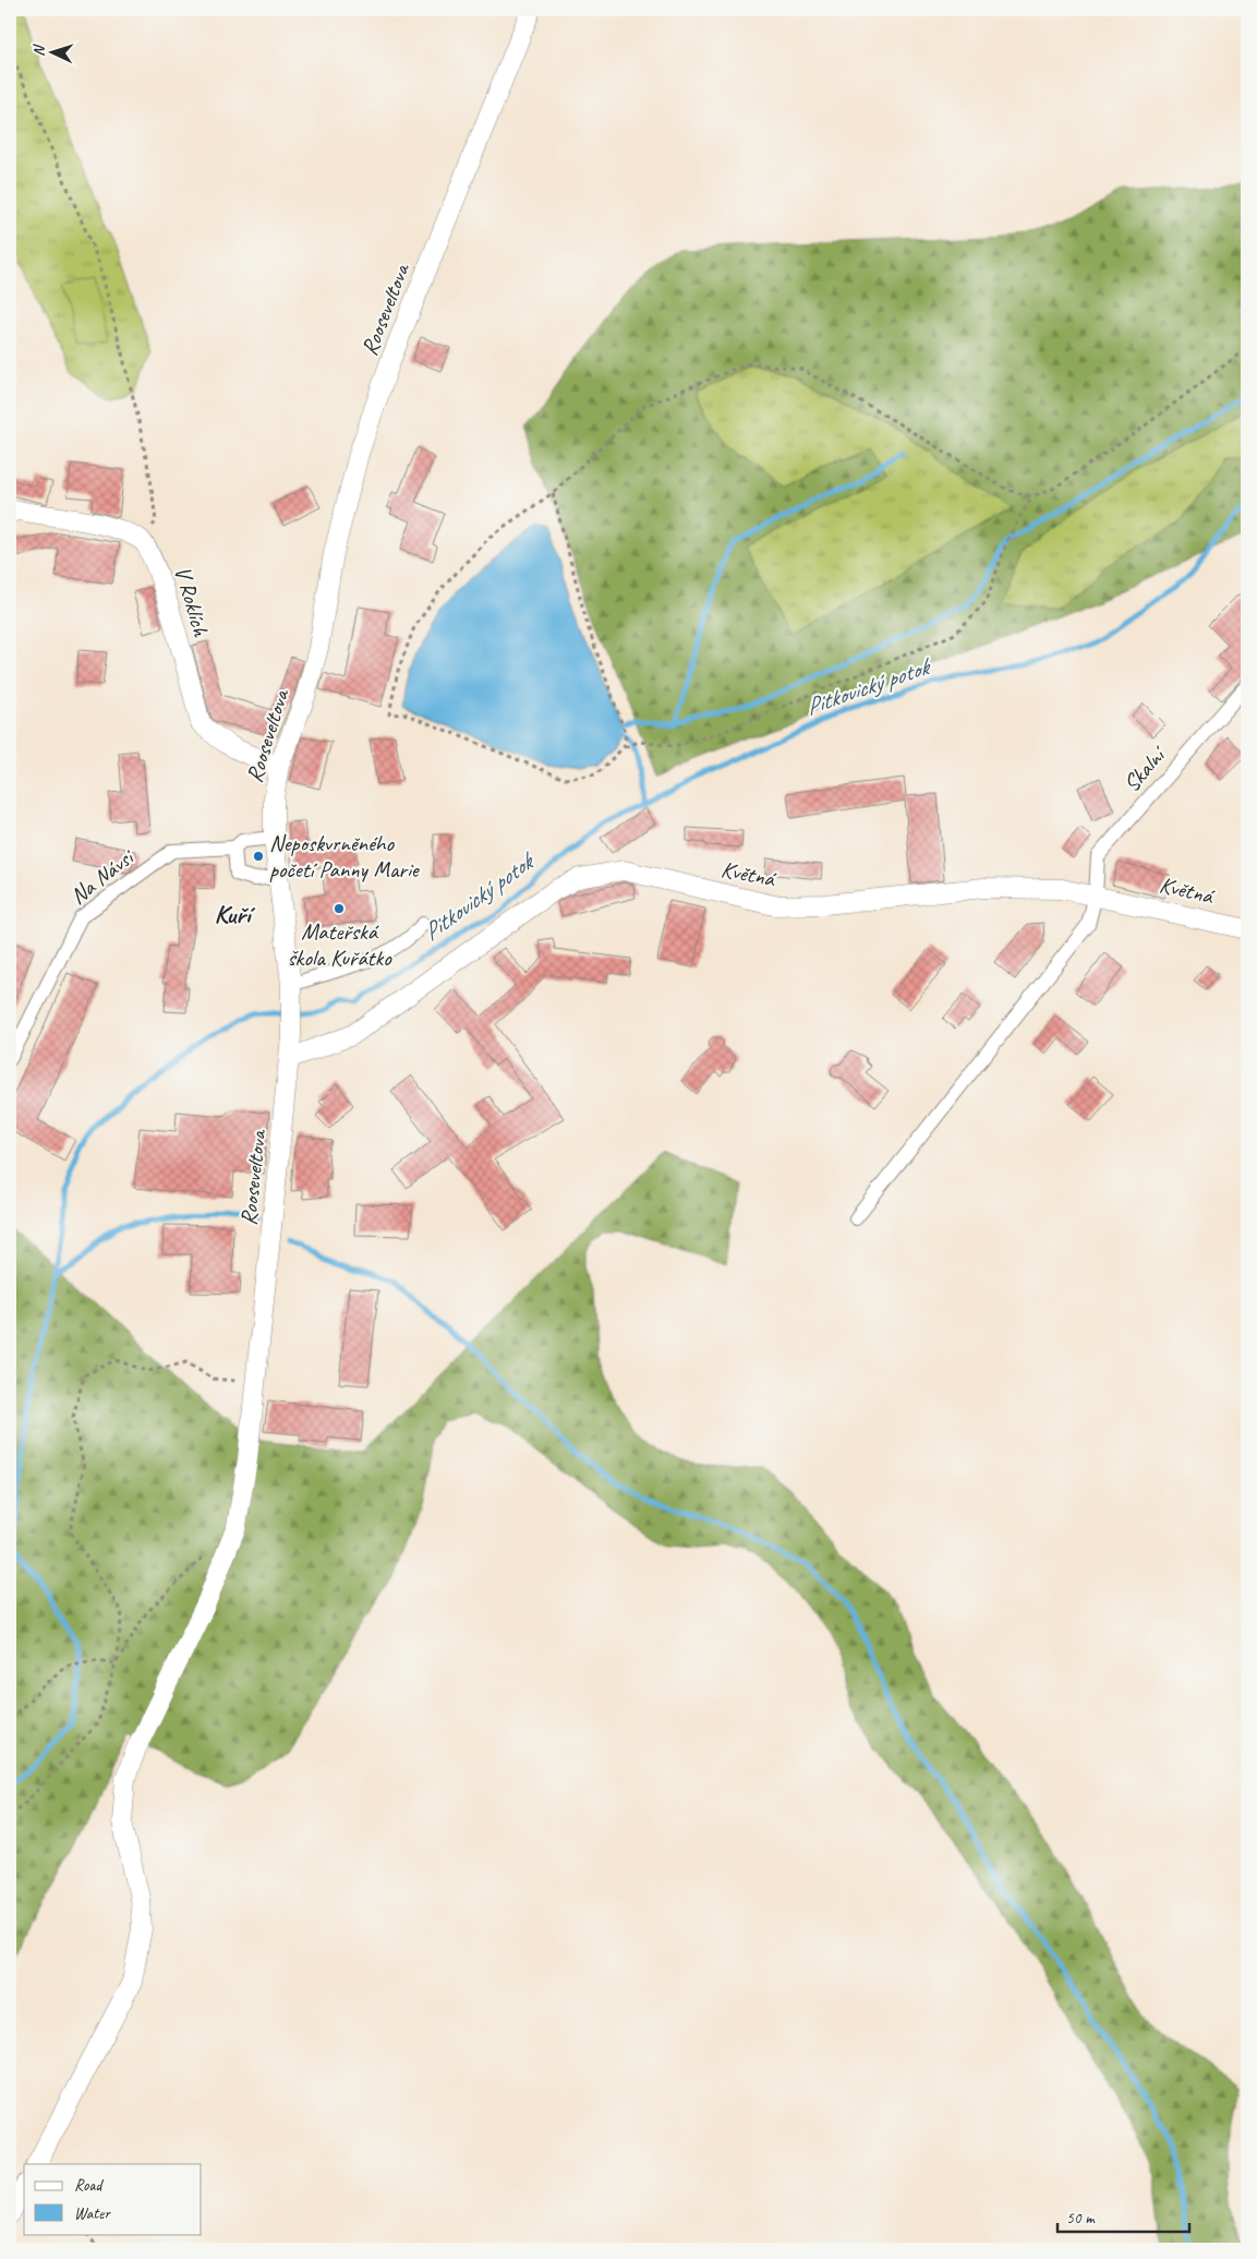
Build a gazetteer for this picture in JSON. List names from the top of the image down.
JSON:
{
  "streets": {
    "street": [
      "Rooseveltova",
      "V Roklích",
      "Skalní",
      "Květná",
      "Na Návsi"
    ]
  },
  "crossings": [
    ["Rooseveltova", "V Roklích"],
    ["Rooseveltova", "Květná"],
    ["Rooseveltova", "Na Návsi"],
    ["Skalní", "Květná"]
  ],
  "districts": ["Kuří"],
  "water": ["Pitkovický potok"],
  "places": ["Neposkvrněného početí Panny Marie", "Mateřská škola Kuřátko"],
  "legend": ["Road", "Water"],
  "scale_bar": "50 m",
  "north": "left"
}
